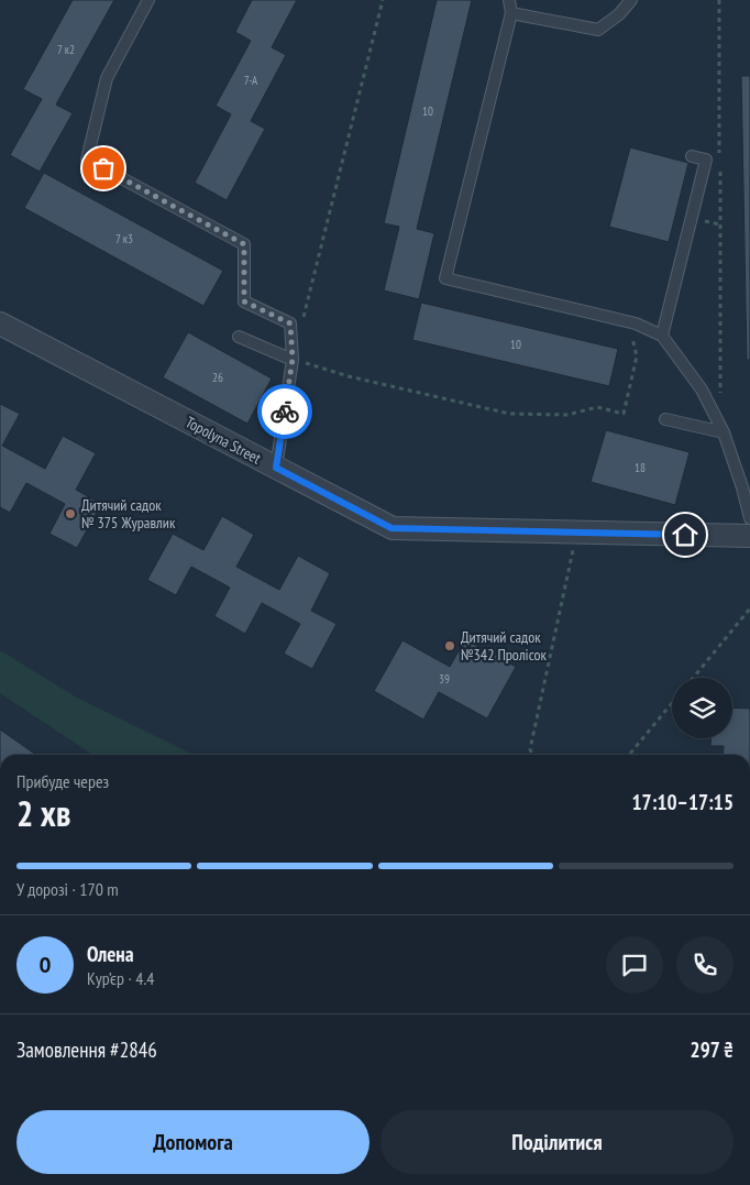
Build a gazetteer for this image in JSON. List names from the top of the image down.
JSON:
{
  "streets": {
    "street": ["Topolyna Street"]
  },
  "places": ["Дитячий садок № 375 Журавлик", "Дитячий садок №342 Пролісок"],
  "house_numbers": [
    "7 к2",
    "7-А",
    "10",
    "7 к3",
    "10",
    "26",
    "18",
    "39"
  ],
  "page": {
    "heading": ["2 хв", "Прибуде через", "17:10–17:15"],
    "panel": [
      "Олена",
      "Кур’єр · 4.4",
      "Замовлення #2846",
      "297 ₴"
    ],
    "bar": "У дорозі · 170 m",
    "round": "О",
    "buttons": ["Допомога", "Поділитися"]
  }
}
